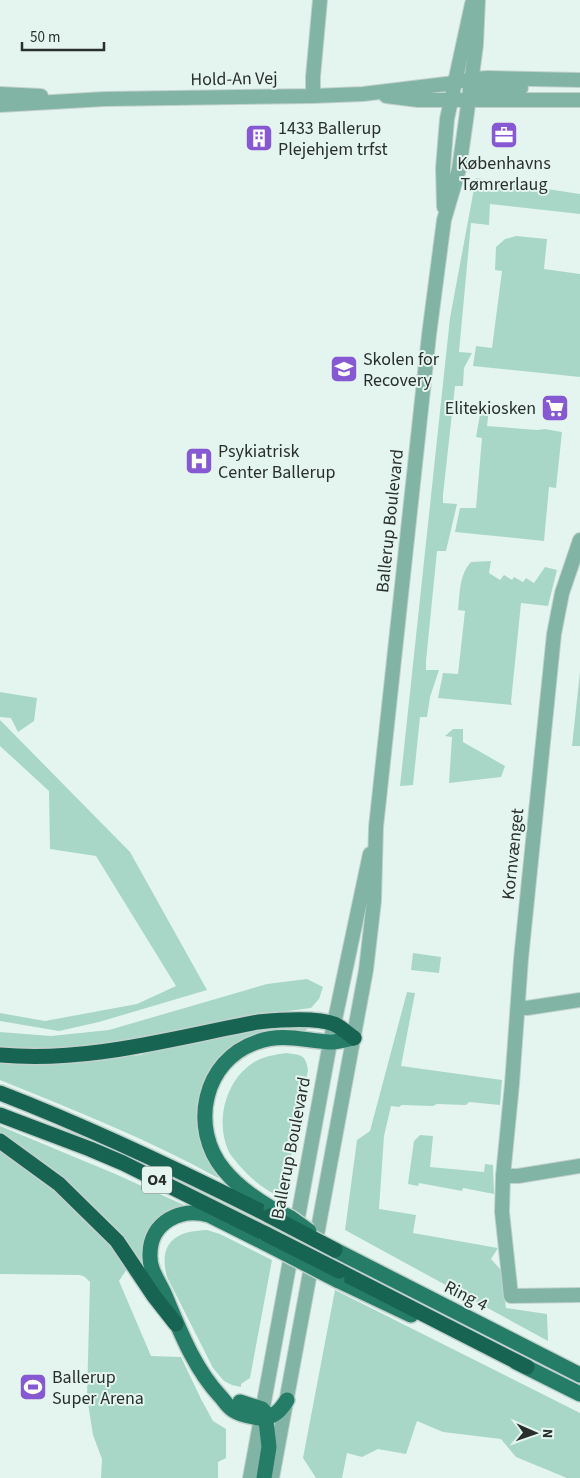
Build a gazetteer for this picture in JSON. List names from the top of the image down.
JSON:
{
  "streets": {
    "highway": ["O4"],
    "main road": ["Ring 4"],
    "street": ["Hold-An Vej", "Ballerup Boulevard", "Kornvænget"]
  },
  "crossings": [
    ["Hold-An Vej", "Ballerup Boulevard"],
    ["O4", "Ring 4"]
  ],
  "places": {
    "office": ["Københavns Tømrerlaug"],
    "building": ["1433 Ballerup Plejehjem trfst"],
    "school or university": ["Skolen for Recovery"],
    "supermarket": ["Elitekiosken"],
    "hospital": ["Psykiatrisk Center Ballerup"],
    "sports": ["Ballerup Super Arena"]
  },
  "scale_bar": "50 m",
  "north": "right"
}
